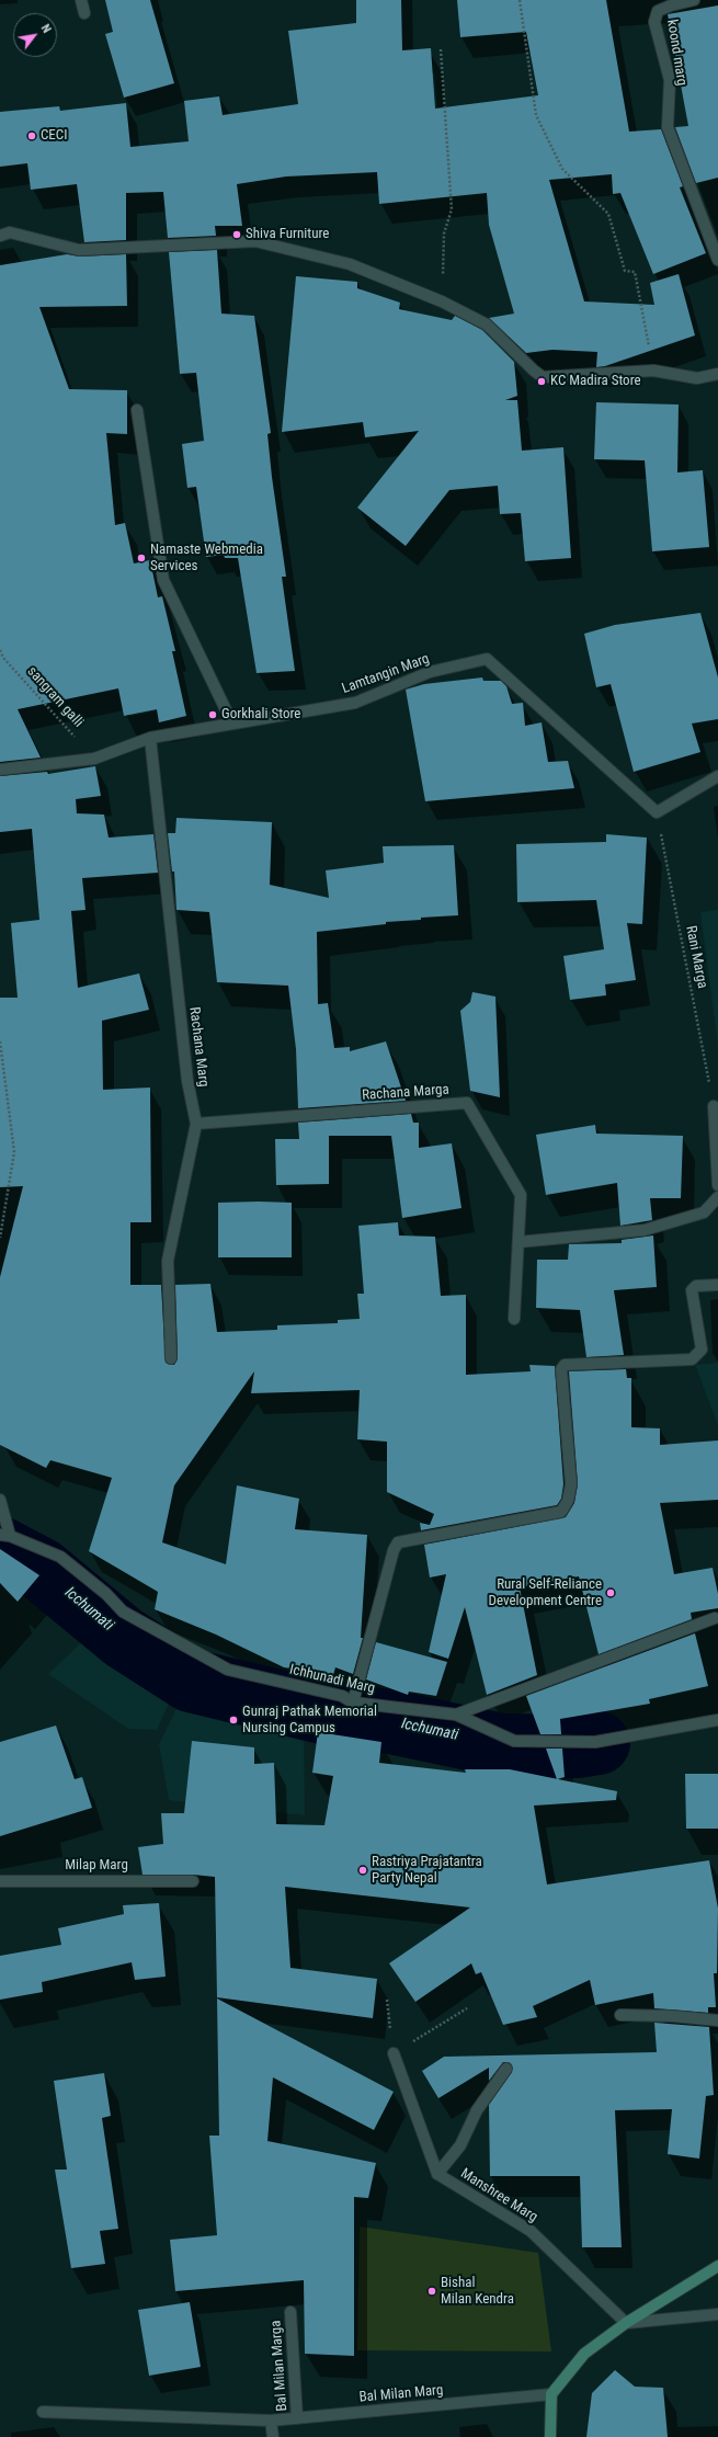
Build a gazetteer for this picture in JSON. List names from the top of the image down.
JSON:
{
  "streets": {
    "street": [
      "koond marg",
      "Lamtangin Marg",
      "Rachana Marg",
      "Rachana Marga",
      "Ichhunadi Marg",
      "Milap Marg",
      "Manshree Marg",
      "Bal Milan Marga",
      "Bal Milan Marg"
    ],
    "path": ["sangram galli", "Rani Marga"]
  },
  "crossings": [
    ["Lamtangin Marg", "sangram galli"],
    ["Lamtangin Marg", "Rani Marga"],
    ["Lamtangin Marg", "Rachana Marg"],
    ["Rachana Marg", "Rachana Marga"],
    ["Bal Milan Marga", "Bal Milan Marg"]
  ],
  "water": ["Icchumati"],
  "places": [
    "CECI",
    "Shiva Furniture",
    "KC Madira Store",
    "Namaste Webmedia Services",
    "Gorkhali Store",
    "Rural Self-Reliance Development Centre",
    "Gunraj Pathak Memorial Nursing Campus",
    "Rastriya Prajatantra Party Nepal",
    "Bishal Milan Kendra"
  ],
  "north": "top right"
}
